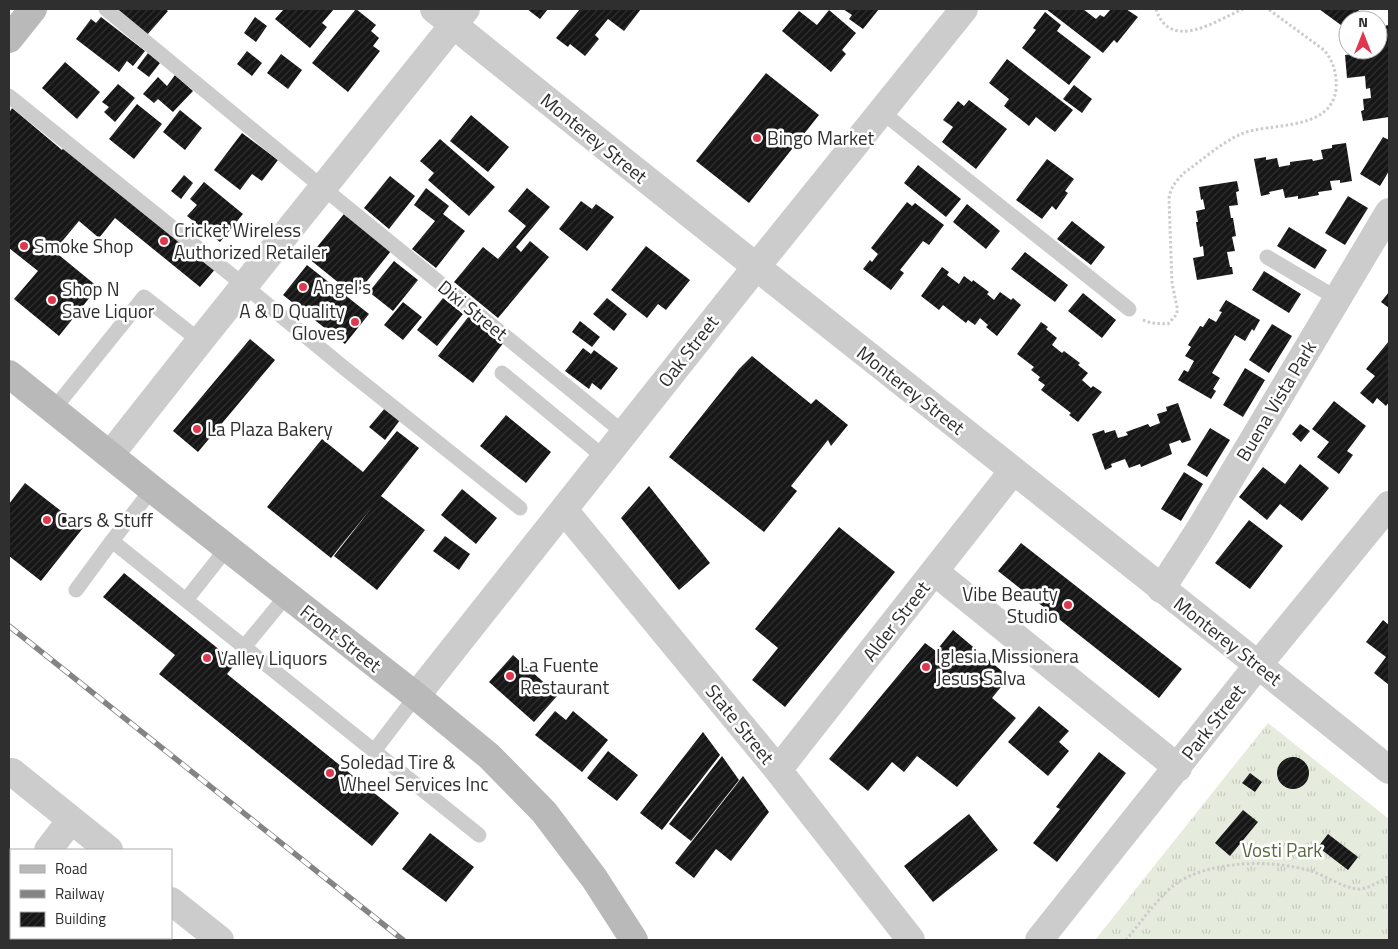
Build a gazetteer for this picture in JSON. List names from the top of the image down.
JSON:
{
  "streets": {
    "main road": ["Front Street"],
    "street": [
      "Monterey Street",
      "Oak Street",
      "Buena Vista Park",
      "Alder Street",
      "Park Street",
      "State Street"
    ],
    "lane": ["Dixi Street"]
  },
  "crossings": [
    ["Monterey Street", "Oak Street"],
    ["Monterey Street", "Buena Vista Park"],
    ["Monterey Street", "Alder Street"],
    ["Monterey Street", "Park Street"],
    ["Dixi Street", "Oak Street"],
    ["Oak Street", "Front Street"],
    ["Oak Street", "State Street"],
    ["Alder Street", "State Street"]
  ],
  "parks": ["Vosti Park"],
  "places": [
    "Bingo Market",
    "Cricket Wireless Authorized Retailer",
    "Smoke Shop",
    "Angel's",
    "Shop N Save Liquor",
    "A & D Quality Gloves",
    "La Plaza Bakery",
    "Cars & Stuff",
    "Vibe Beauty Studio",
    "Valley Liquors",
    "Iglesia Missionera Jesus Salva",
    "La Fuente Restaurant",
    "Soledad Tire & Wheel Services Inc"
  ],
  "legend": ["Road", "Railway", "Building"],
  "north": "top"
}
